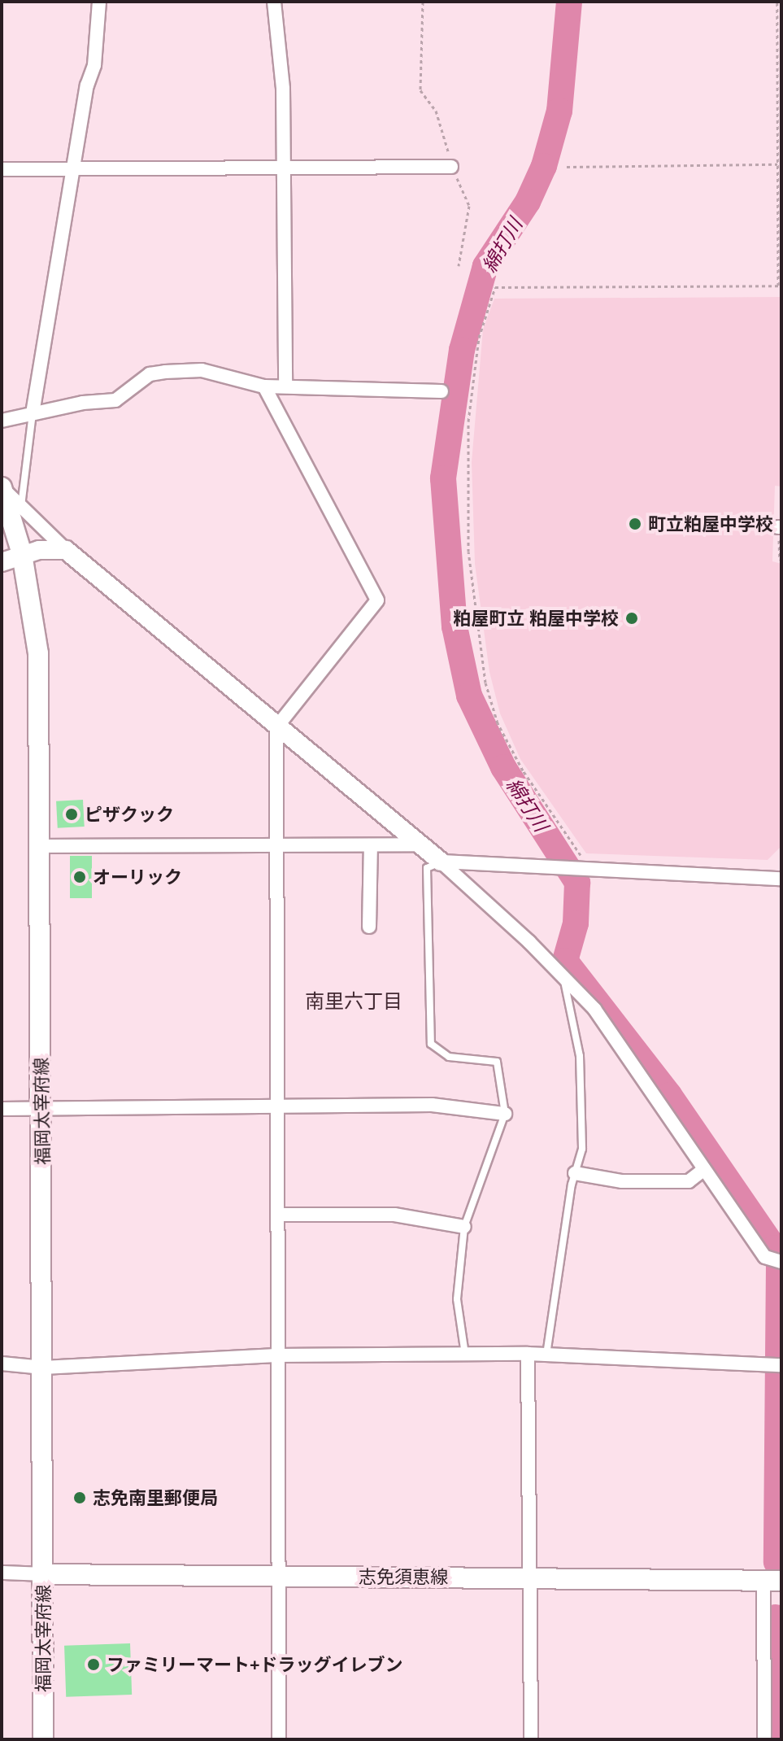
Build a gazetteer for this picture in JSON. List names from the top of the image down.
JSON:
{
  "streets": {
    "main road": ["福岡太宰府線", "志免須恵線"]
  },
  "crossings": [
    ["福岡太宰府線", "志免須恵線"]
  ],
  "districts": ["南里六丁目"],
  "water": ["綿打川"],
  "places": [
    "町立粕屋中学校",
    "粕屋町立 粕屋中学校",
    "ピザクック",
    "オーリック",
    "志免南里郵便局",
    "ファミリーマート+ドラッグイレブン"
  ]
}
